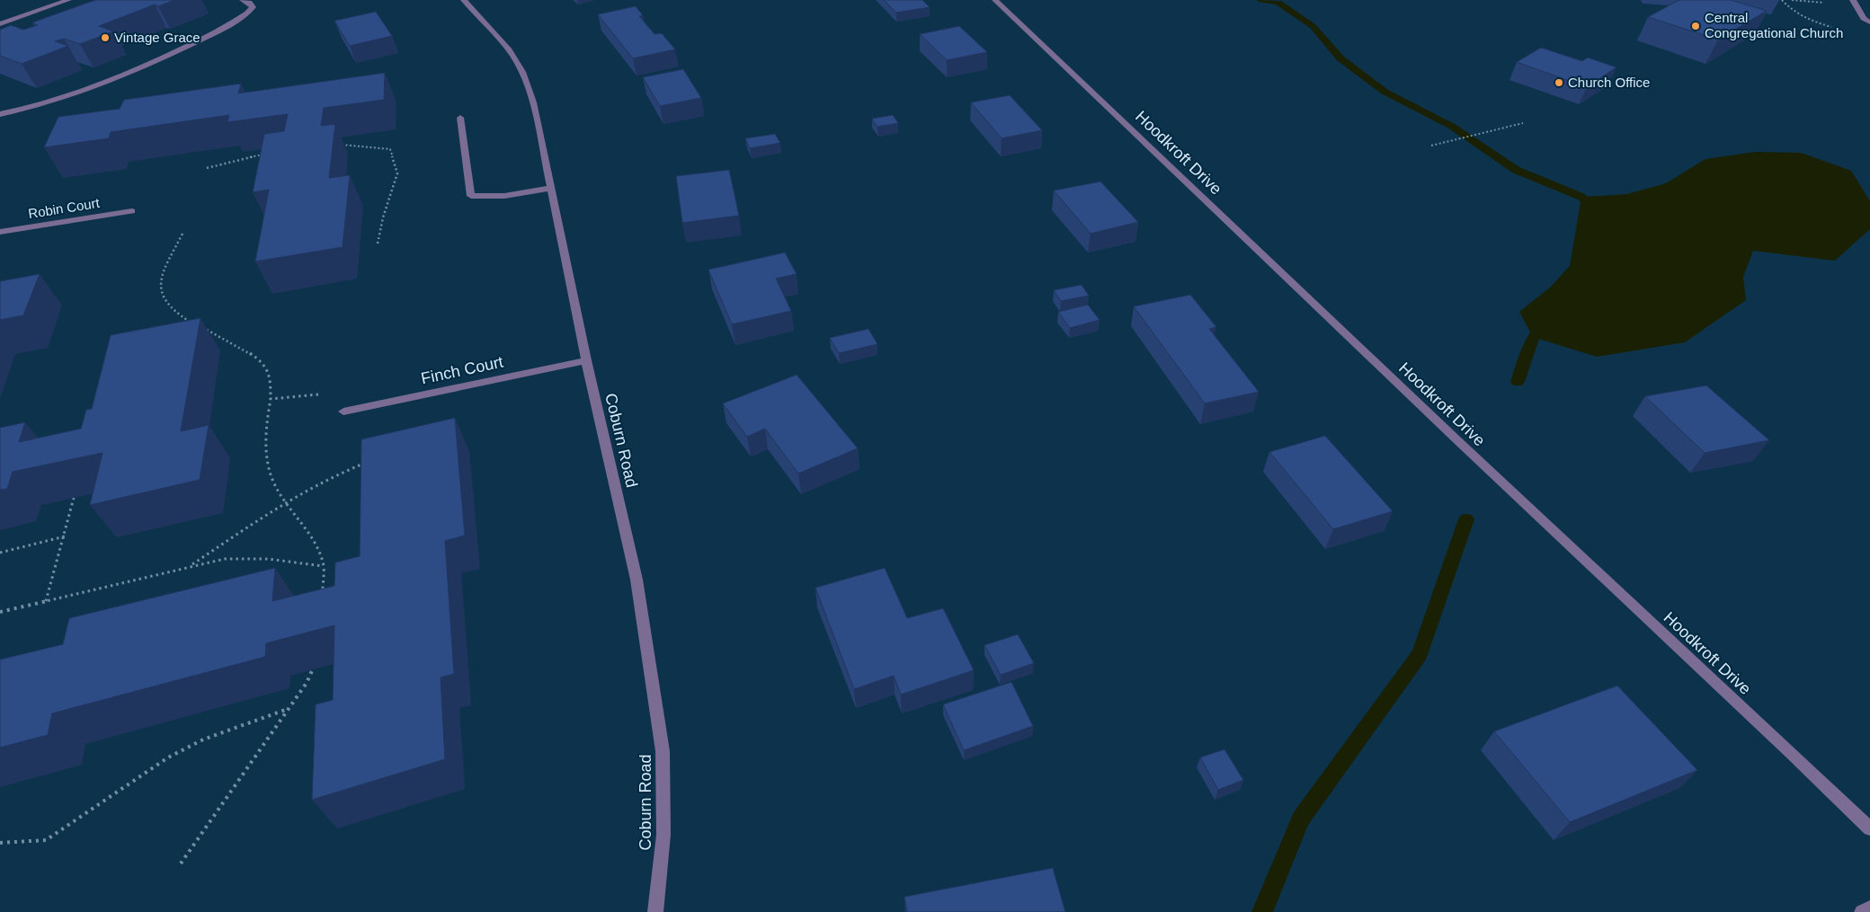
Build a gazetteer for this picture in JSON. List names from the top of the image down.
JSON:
{
  "streets": {
    "street": [
      "Hoodkroft Drive",
      "Robin Court",
      "Finch Court",
      "Coburn Road"
    ]
  },
  "crossings": [
    ["Finch Court", "Coburn Road"]
  ],
  "places": ["Central Congregational Church", "Vintage Grace", "Church Office"]
}
